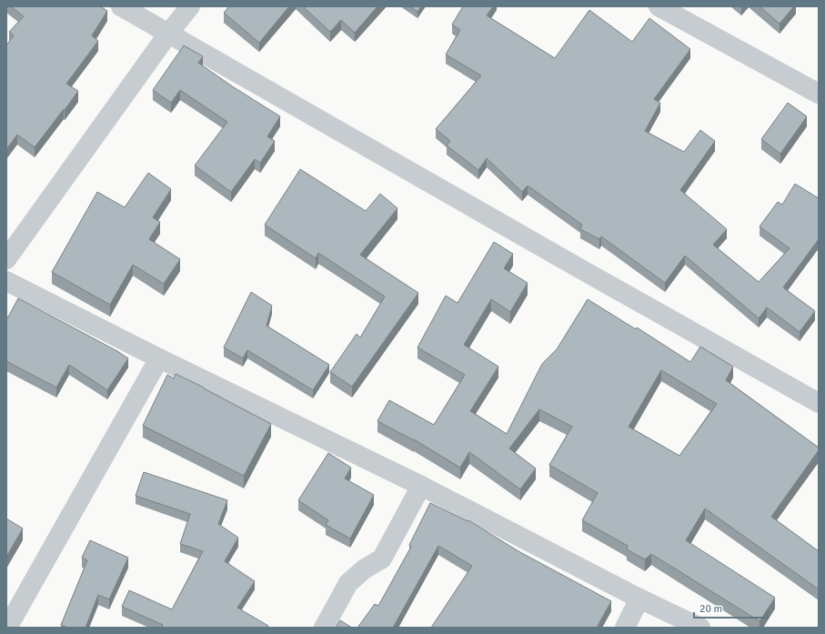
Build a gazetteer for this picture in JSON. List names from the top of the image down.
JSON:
{
  "scale_bar": "20 m"
}
